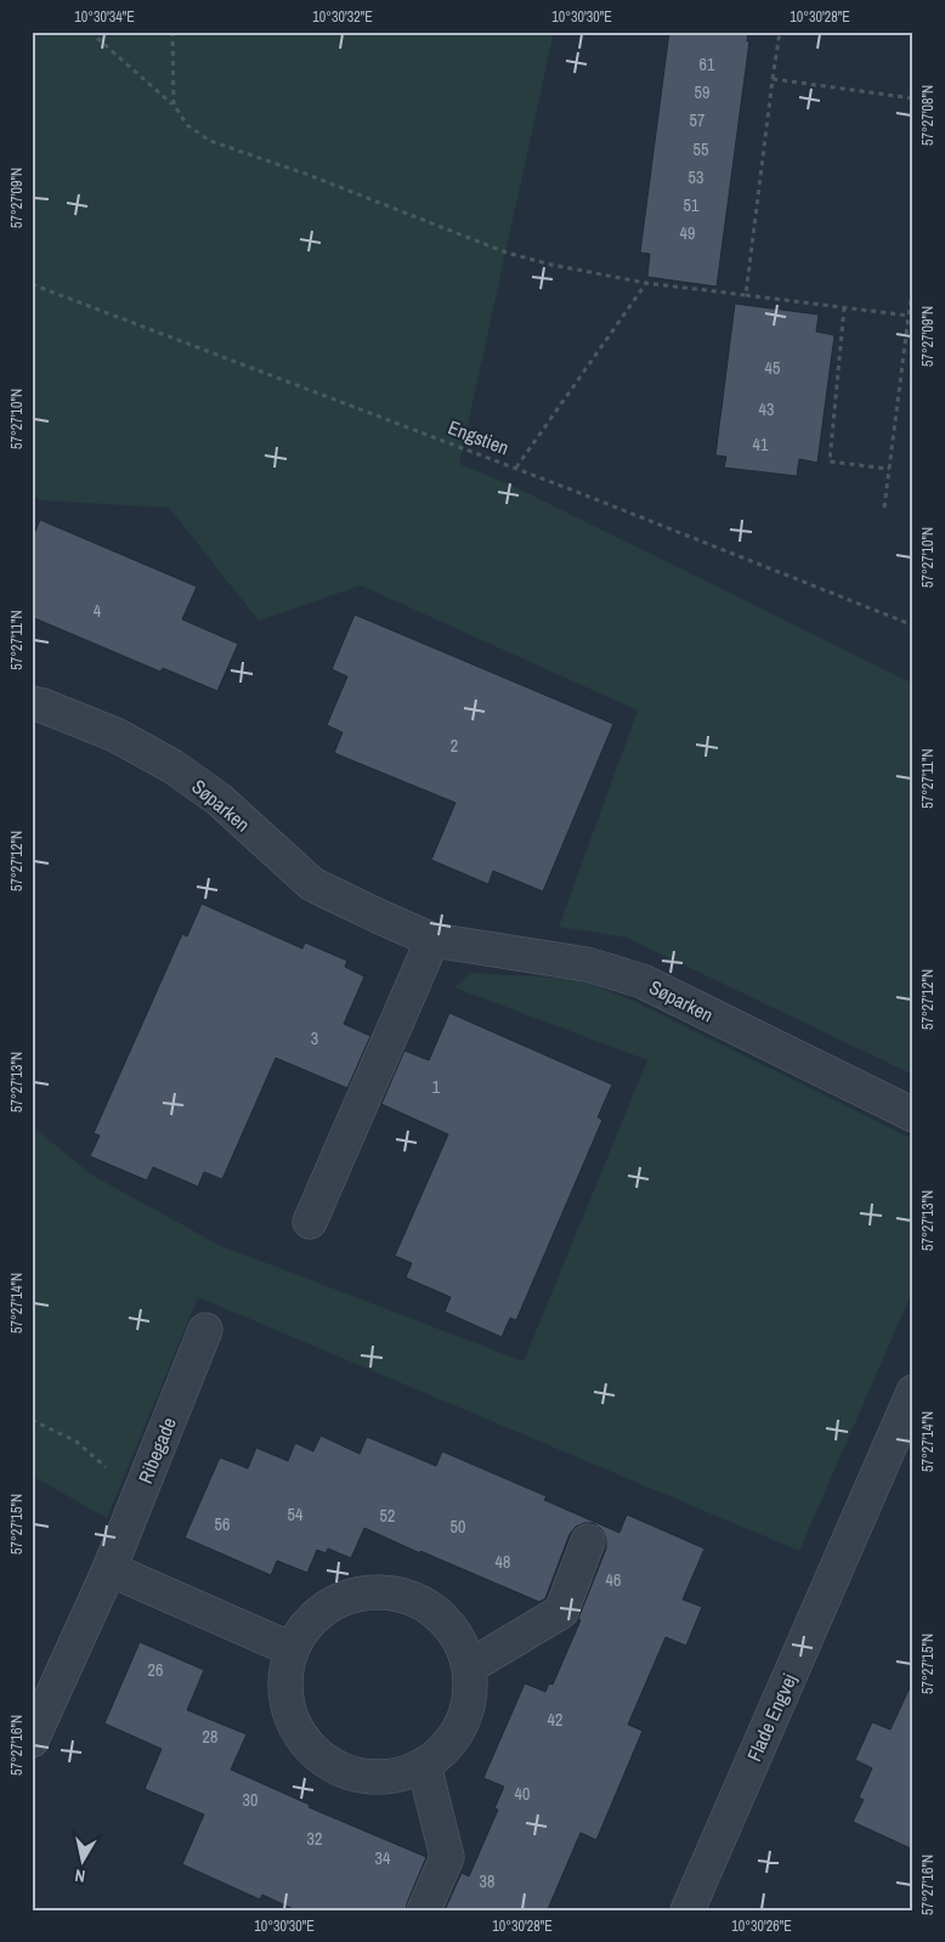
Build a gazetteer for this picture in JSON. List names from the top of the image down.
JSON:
{
  "streets": {
    "street": ["Søparken", "Ribegade", "Flade Engvej"],
    "path": ["Engstien"]
  },
  "house_numbers": [
    "61",
    "59",
    "57",
    "55",
    "53",
    "51",
    "49",
    "45",
    "43",
    "41",
    "4",
    "2",
    "3",
    "1",
    "54",
    "52",
    "56",
    "50",
    "48",
    "46",
    "26",
    "42",
    "28",
    "40",
    "30",
    "32",
    "34",
    "38"
  ],
  "north": "bottom",
  "coordinates": [
    "10°30'34\"E",
    "10°30'32\"E",
    "10°30'30\"E",
    "10°30'28\"E",
    "57°27'08\"N",
    "57°27'09\"N",
    "57°27'10\"N",
    "57°27'11\"N",
    "57°27'12\"N",
    "57°27'13\"N",
    "57°27'14\"N",
    "57°27'15\"N",
    "57°27'16\"N",
    "10°30'26\"E"
  ]
}
